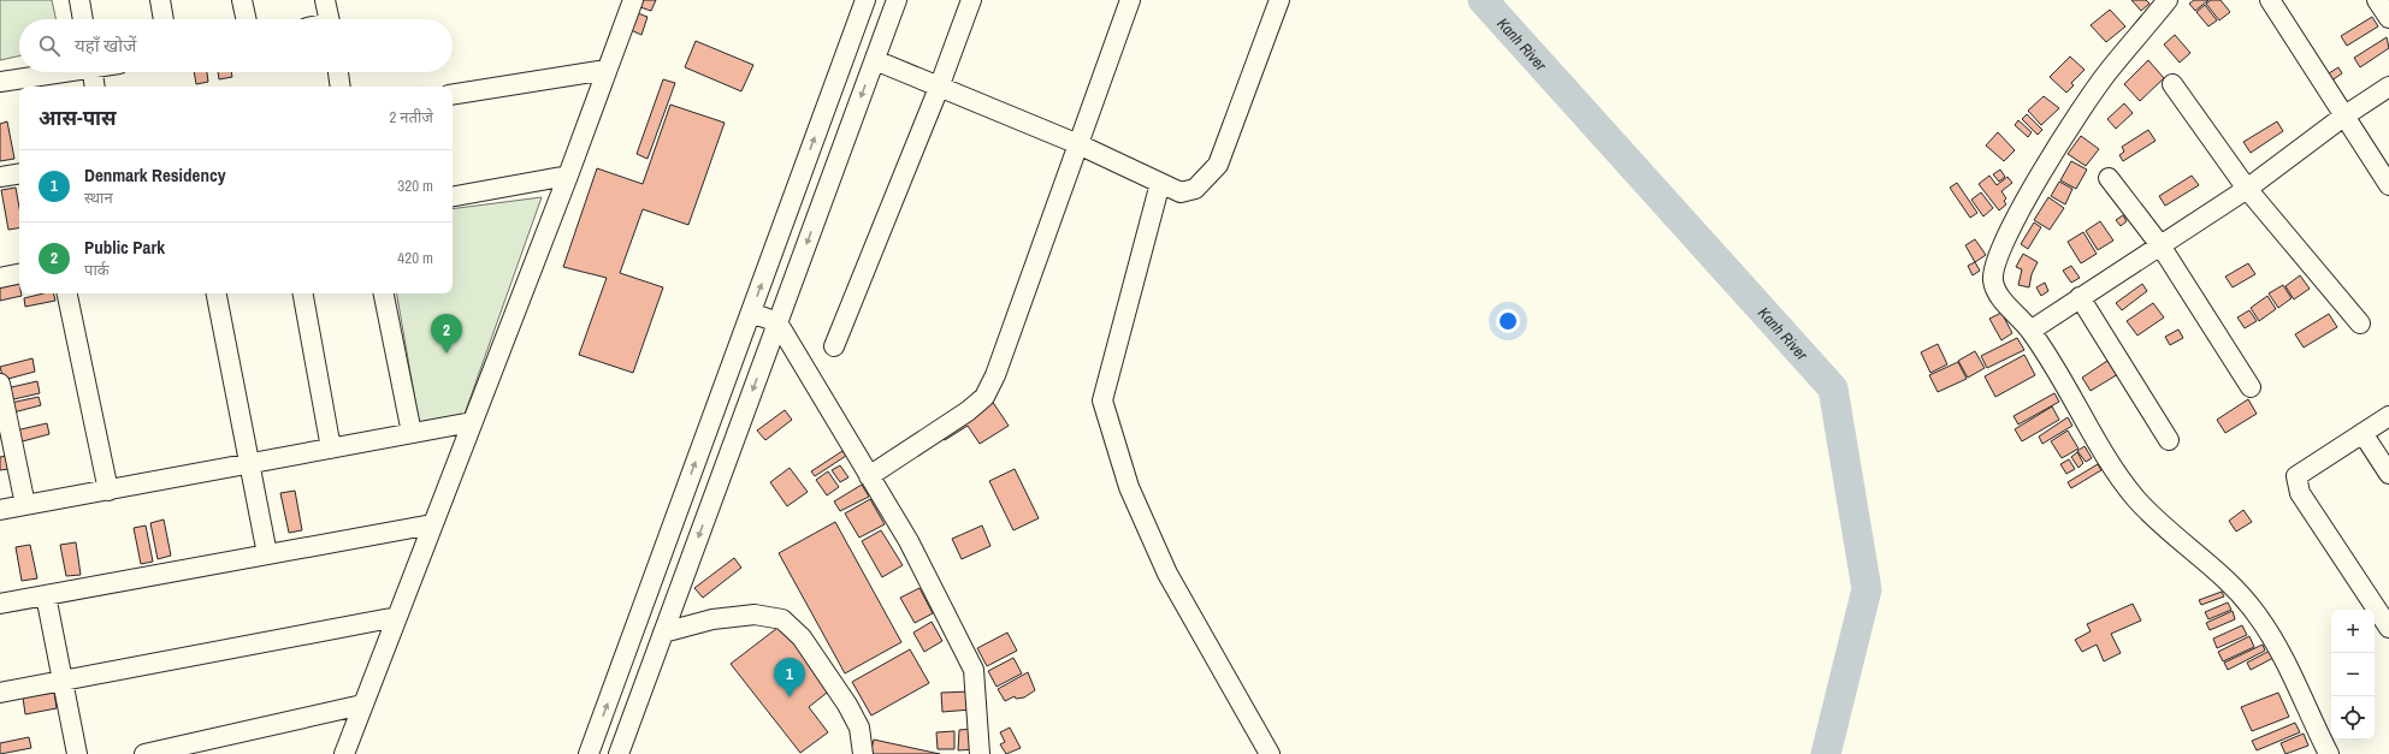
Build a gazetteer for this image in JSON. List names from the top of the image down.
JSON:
{
  "water": ["Kanh River"],
  "page": {
    "search": "यहाँ खोजें",
    "heading": ["आस-पास", "2 नतीजे"],
    "list": [
      {
        "mark": "1",
        "name": "Denmark Residency",
        "note": "स्थान",
        "value": "320 m"
      },
      {
        "mark": "2",
        "name": "Public Park",
        "note": "पार्क",
        "value": "420 m"
      }
    ],
    "pins": ["2", "1"],
    "map_buttons": ["+", "−"]
  }
}
